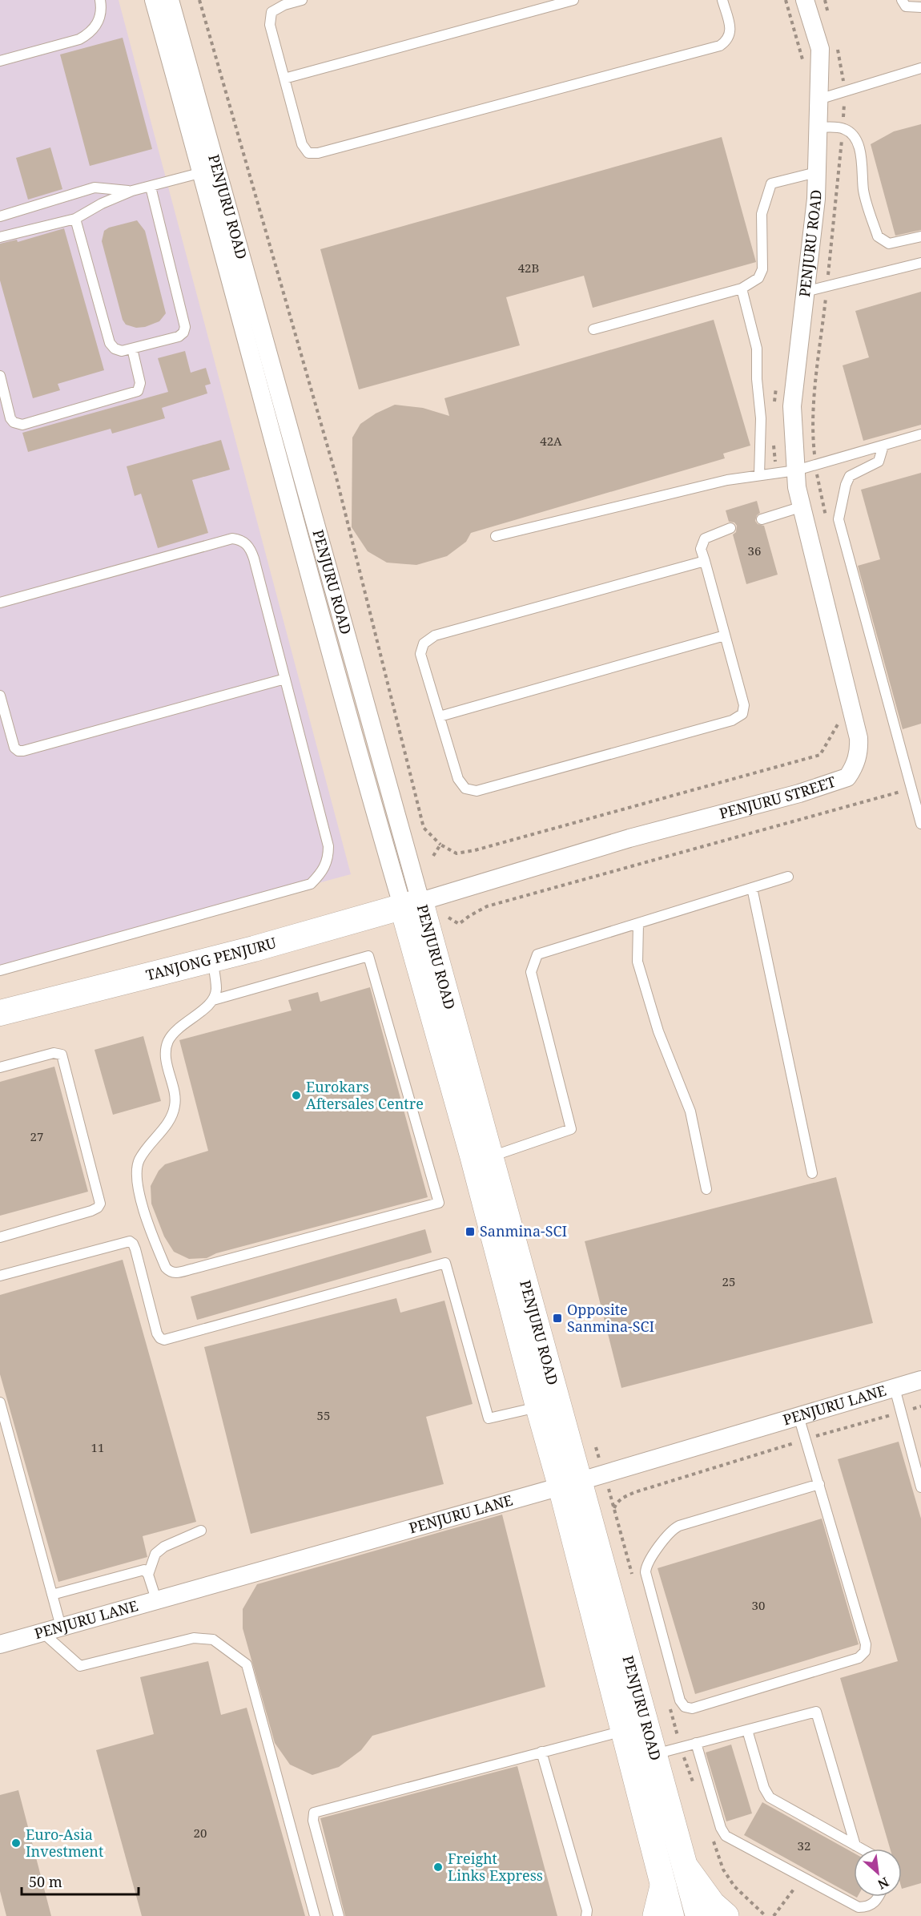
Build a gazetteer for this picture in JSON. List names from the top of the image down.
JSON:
{
  "streets": {
    "main road": ["PENJURU ROAD", "TANJONG PENJURU"],
    "street": ["PENJURU STREET", "PENJURU LANE"]
  },
  "crossings": [
    ["PENJURU ROAD", "PENJURU STREET"],
    ["PENJURU ROAD", "TANJONG PENJURU"],
    ["PENJURU ROAD", "PENJURU LANE"],
    ["PENJURU STREET", "TANJONG PENJURU"]
  ],
  "places": {
    "other": ["Eurokars Aftersales Centre", "Euro-Asia Investment", "Freight Links Express"],
    "transit": ["Sanmina-SCI", "Opposite Sanmina-SCI"]
  },
  "house_numbers": [
    "42B",
    "42A",
    "36",
    "27",
    "25",
    "55",
    "11",
    "30",
    "20",
    "32"
  ],
  "scale_bar": "50 m",
  "north": "bottom right"
}
